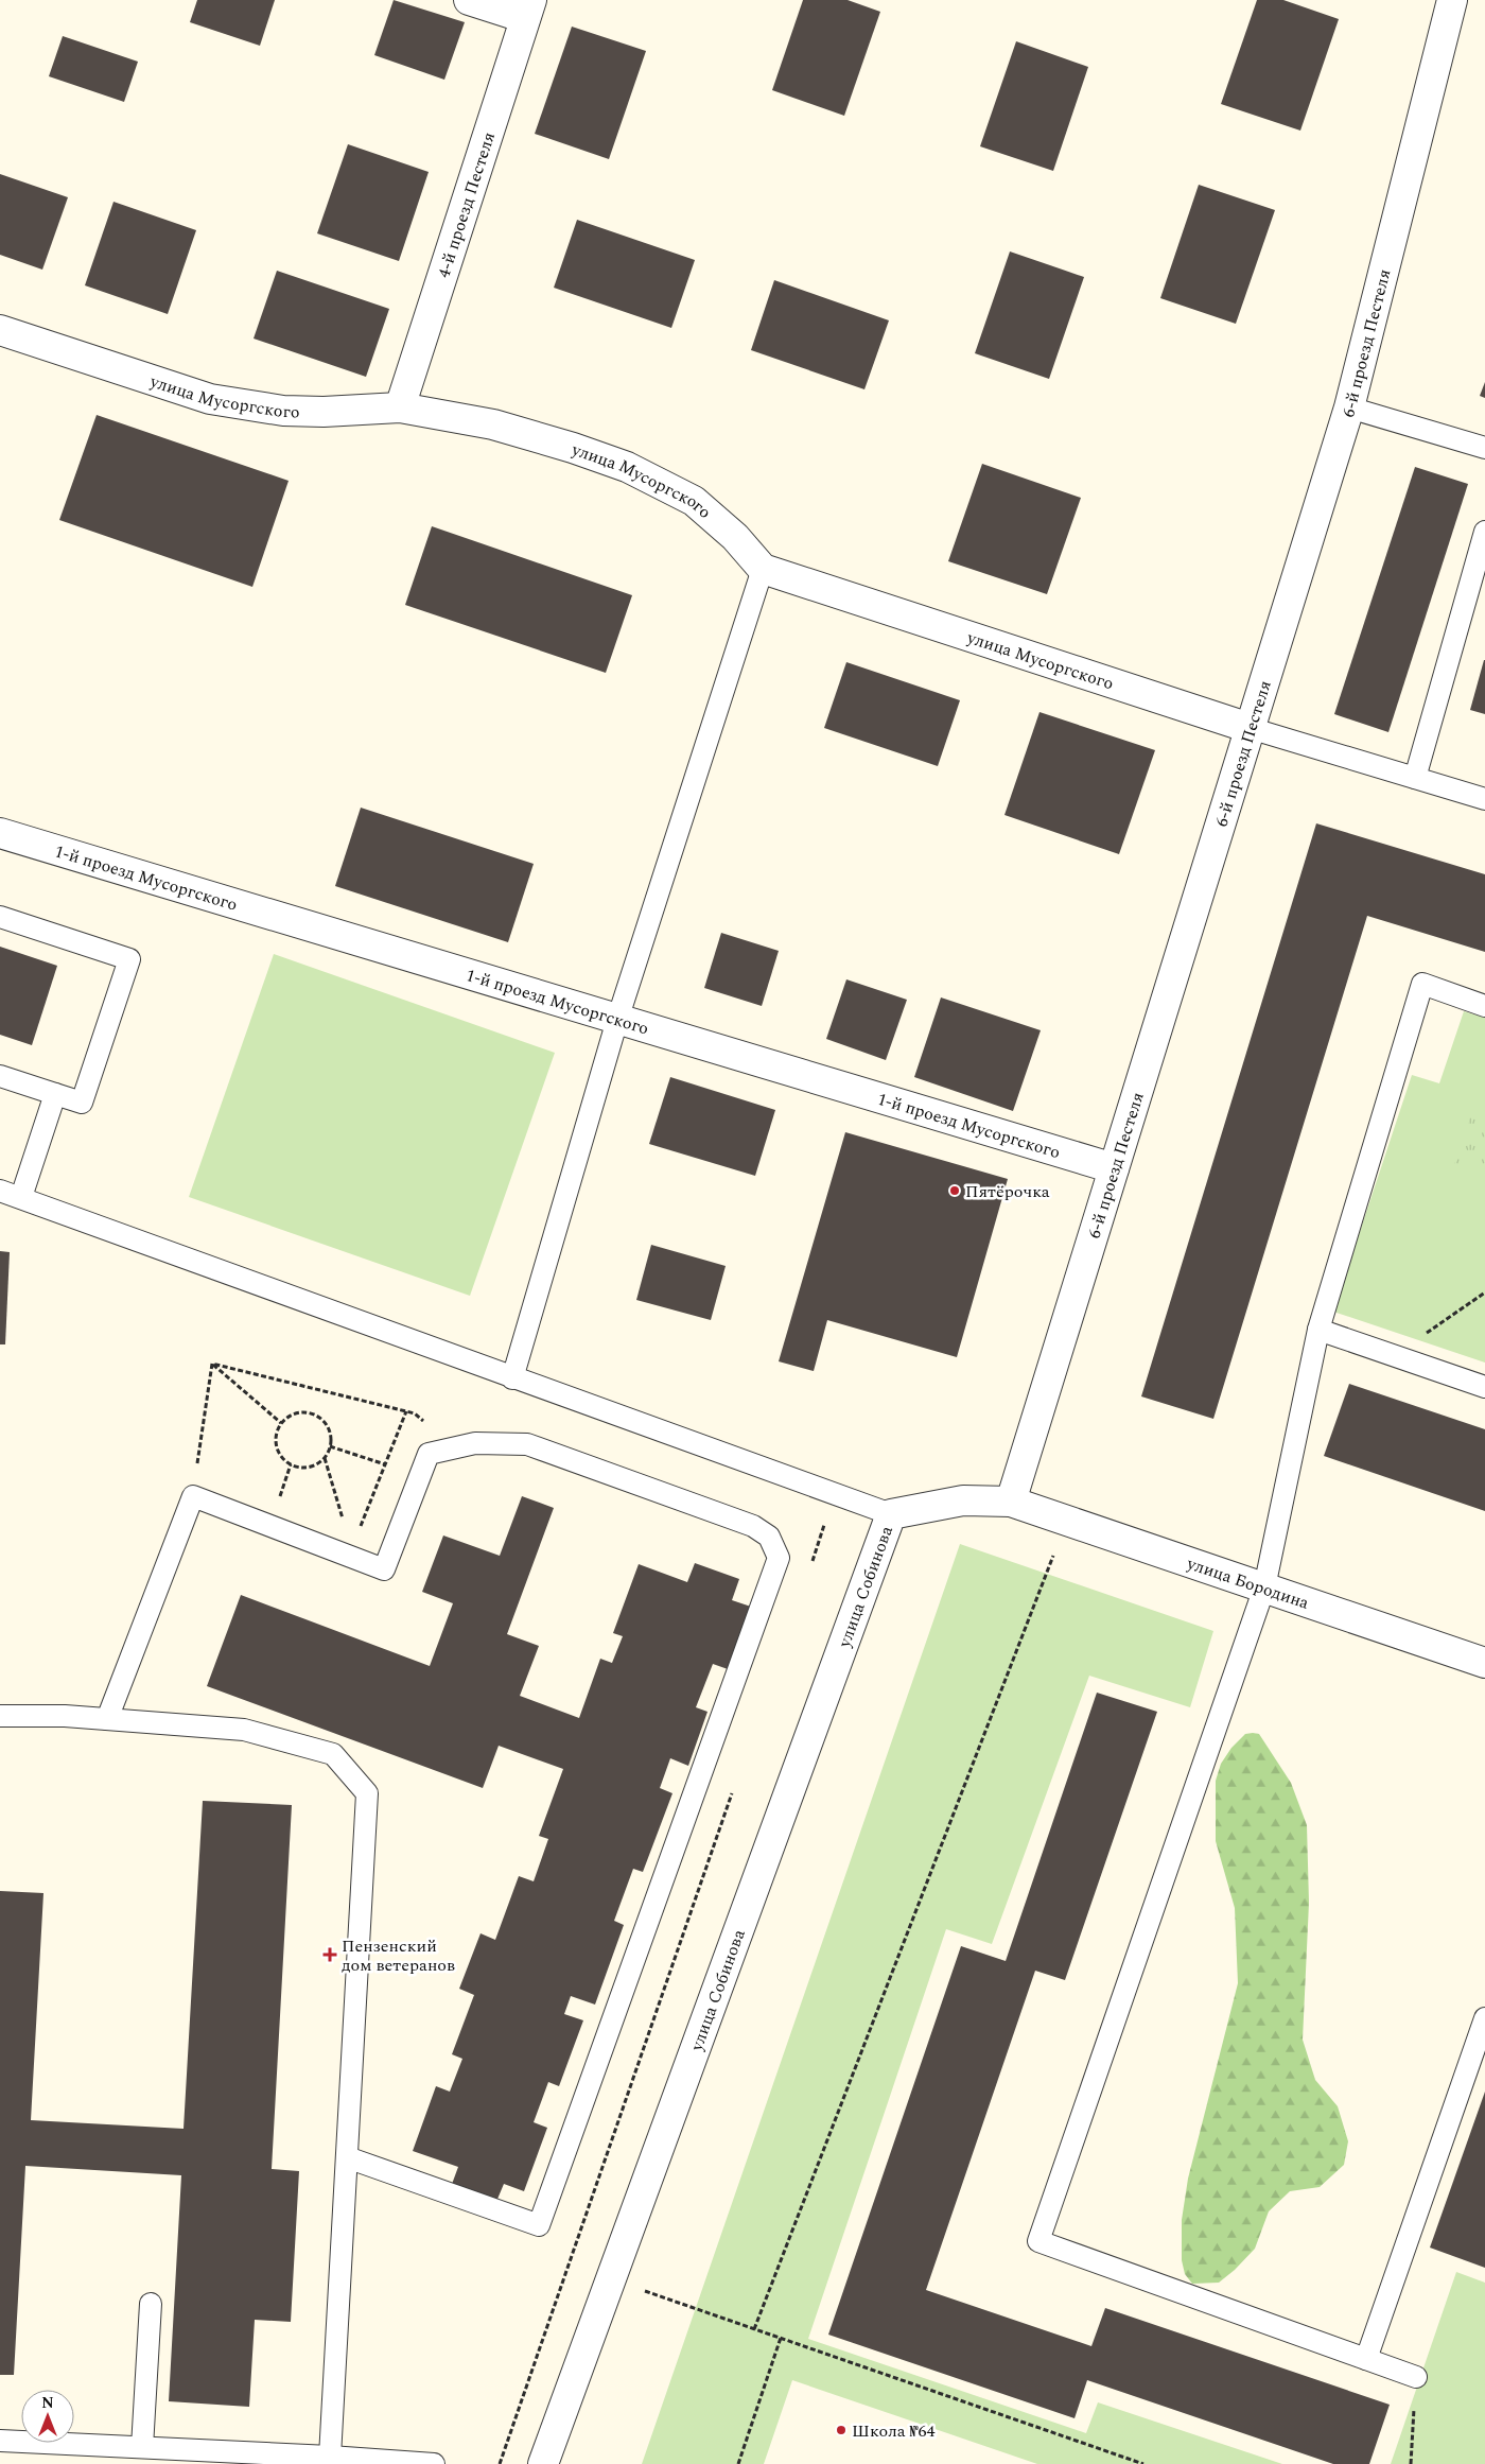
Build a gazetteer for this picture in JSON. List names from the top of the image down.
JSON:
{
  "streets": {
    "street": [
      "4-й проезд Пестеля",
      "6-й проезд Пестеля",
      "улица Мусоргского",
      "1-й проезд Мусоргского",
      "улица Бородина",
      "улица Собинова"
    ]
  },
  "crossings": [
    ["4-й проезд Пестеля", "улица Мусоргского"],
    ["6-й проезд Пестеля", "улица Мусоргского"],
    ["6-й проезд Пестеля", "1-й проезд Мусоргского"],
    ["6-й проезд Пестеля", "улица Бородина"],
    ["улица Бородина", "улица Собинова"]
  ],
  "places": {
    "other": ["Пятёрочка", "Школа №64"],
    "health": ["Пензенский дом ветеранов"]
  },
  "north": "top"
}
